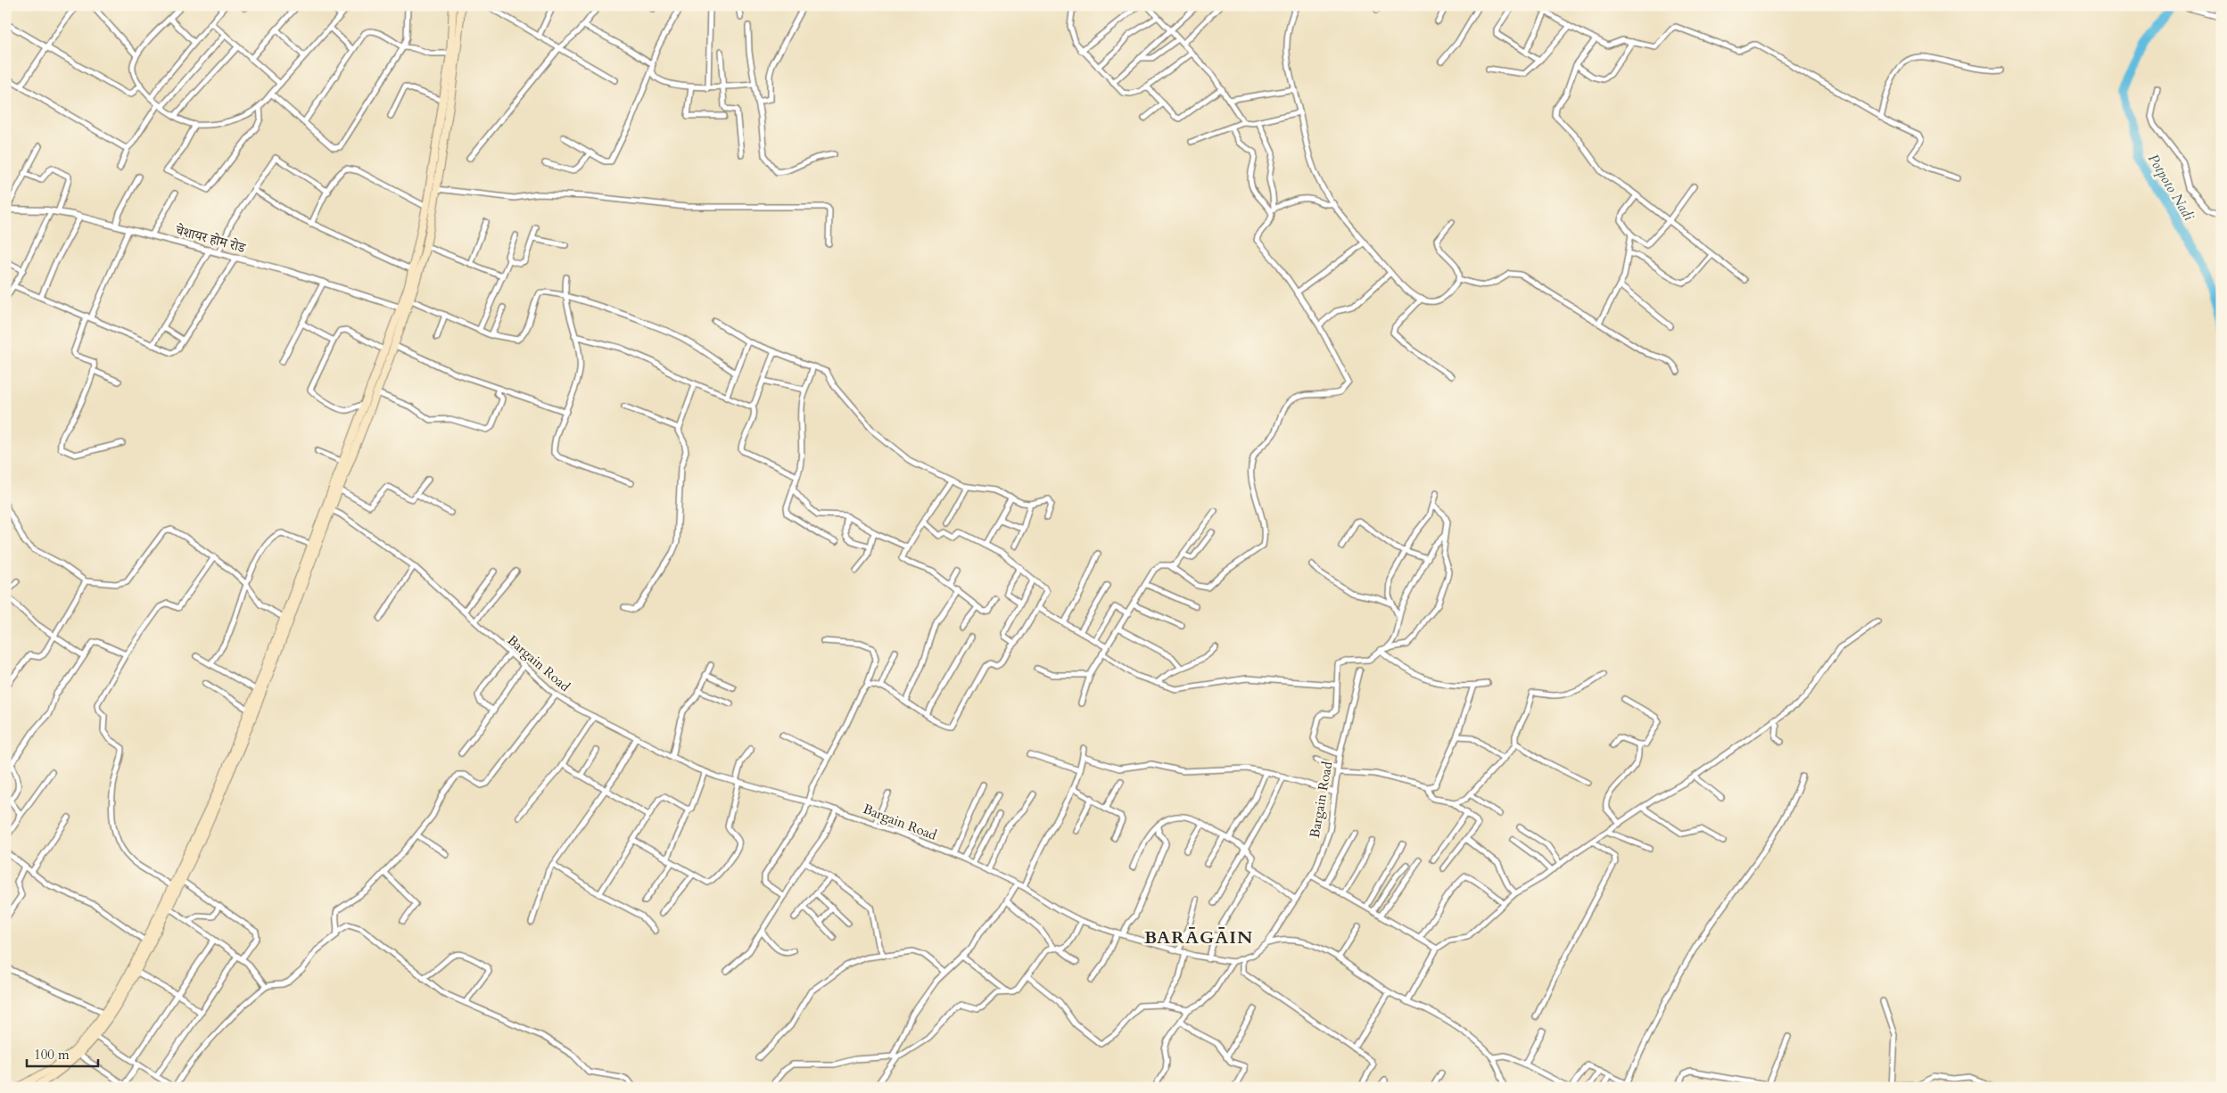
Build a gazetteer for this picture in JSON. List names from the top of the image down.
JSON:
{
  "streets": {
    "street": ["चेशायर होम रोड", "Bargain Road"]
  },
  "districts": ["BARĀGĀIN"],
  "water": ["Potpoto Nadi"],
  "scale_bar": "100 m"
}
